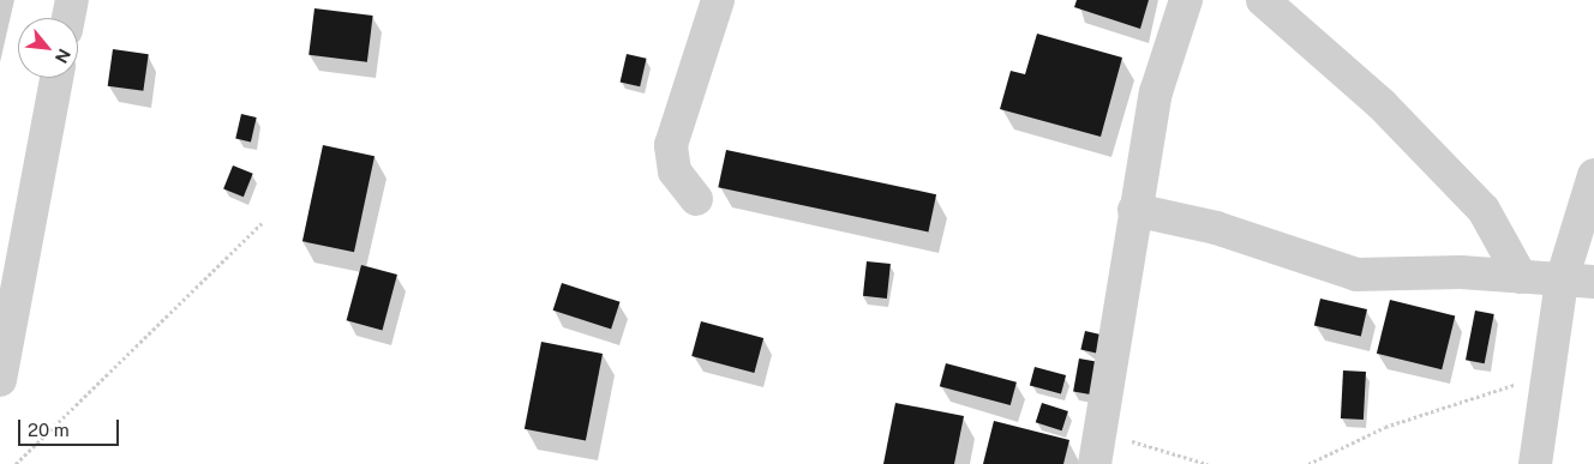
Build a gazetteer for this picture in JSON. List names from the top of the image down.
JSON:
{
  "scale_bar": "20 m",
  "north": "bottom right"
}
